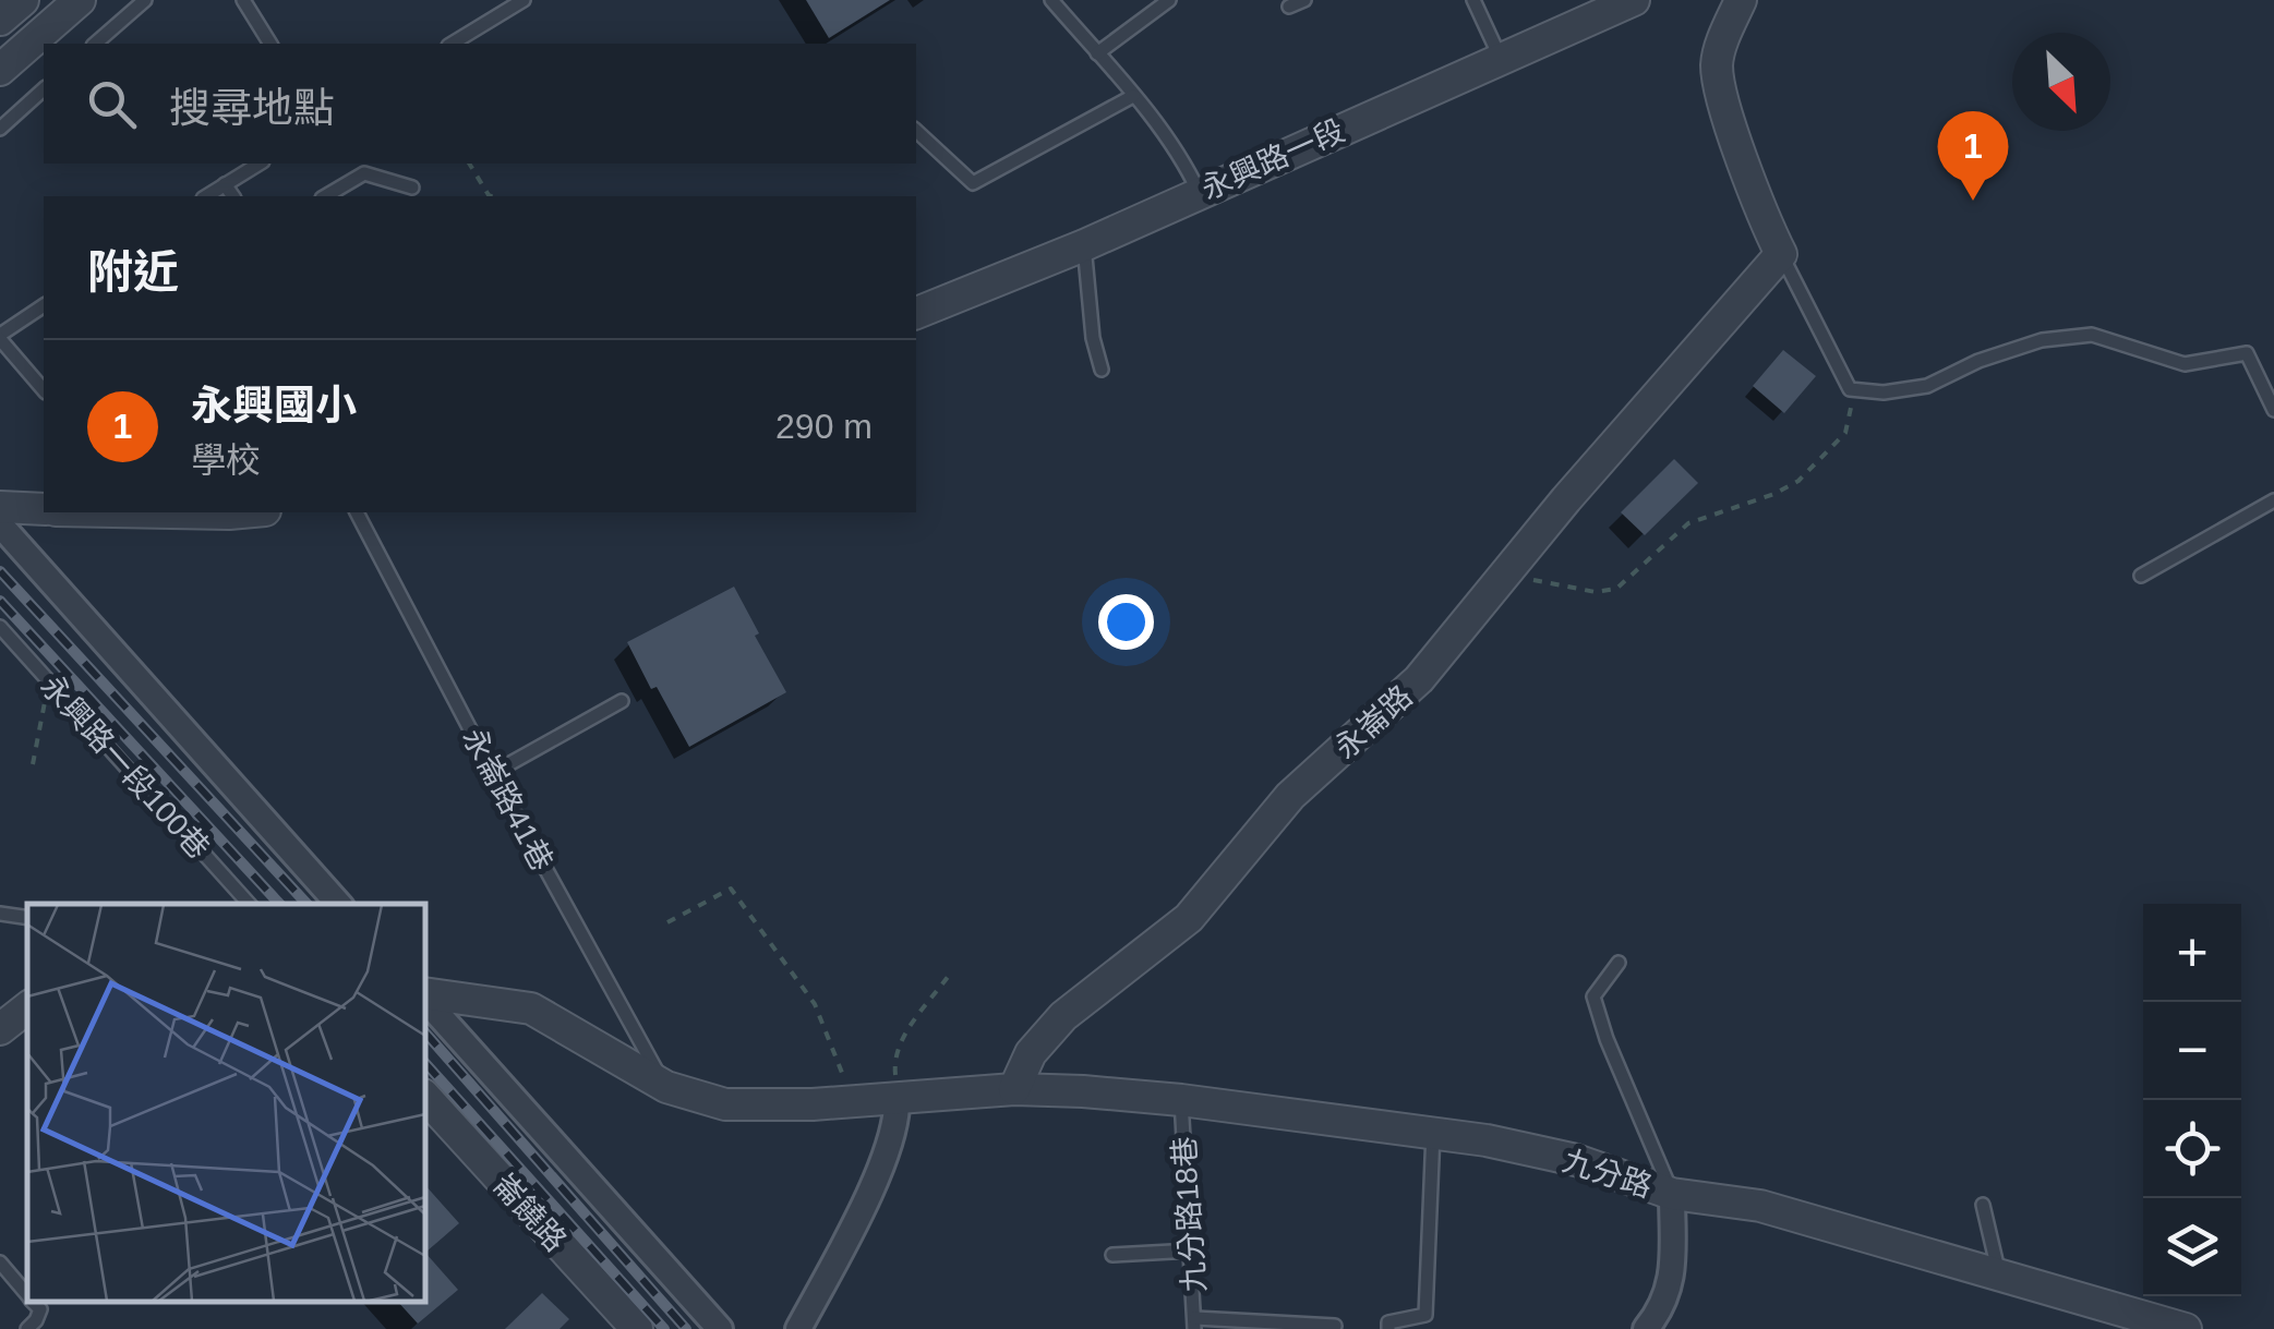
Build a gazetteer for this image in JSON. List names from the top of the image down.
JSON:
{
  "streets": {
    "street": [
      "永興路一段",
      "永崙路",
      "九分路",
      "崙饒路"
    ],
    "lane": ["永興路一段100巷", "永崙路41巷", "九分路18巷"]
  },
  "crossings": [
    ["永崙路", "九分路"],
    ["九分路", "九分路18巷"]
  ],
  "north": "bottom right",
  "page": {
    "search": "搜尋地點",
    "pins": "1",
    "heading": "附近",
    "list": [
      {
        "mark": "1",
        "name": "永興國小",
        "note": "學校",
        "value": "290 m"
      }
    ],
    "map_buttons": ["+", "−"]
  }
}
